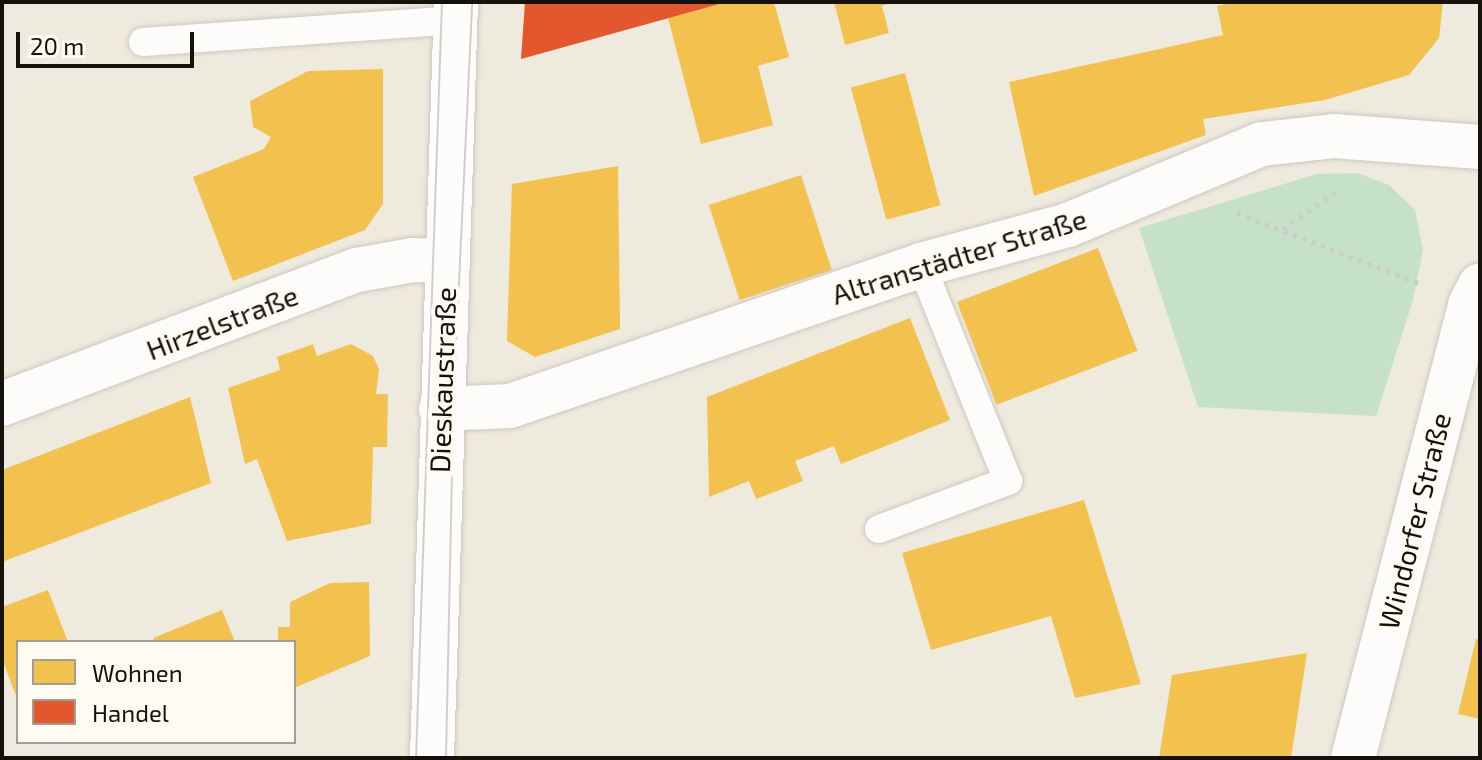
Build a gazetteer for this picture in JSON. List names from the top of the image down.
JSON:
{
  "streets": {
    "street": [
      "Altranstädter Straße",
      "Hirzelstraße",
      "Dieskaustraße",
      "Windorfer Straße"
    ]
  },
  "crossings": [
    ["Altranstädter Straße", "Dieskaustraße"],
    ["Hirzelstraße", "Dieskaustraße"]
  ],
  "legend": ["Wohnen", "Handel"],
  "scale_bar": "20 m"
}
